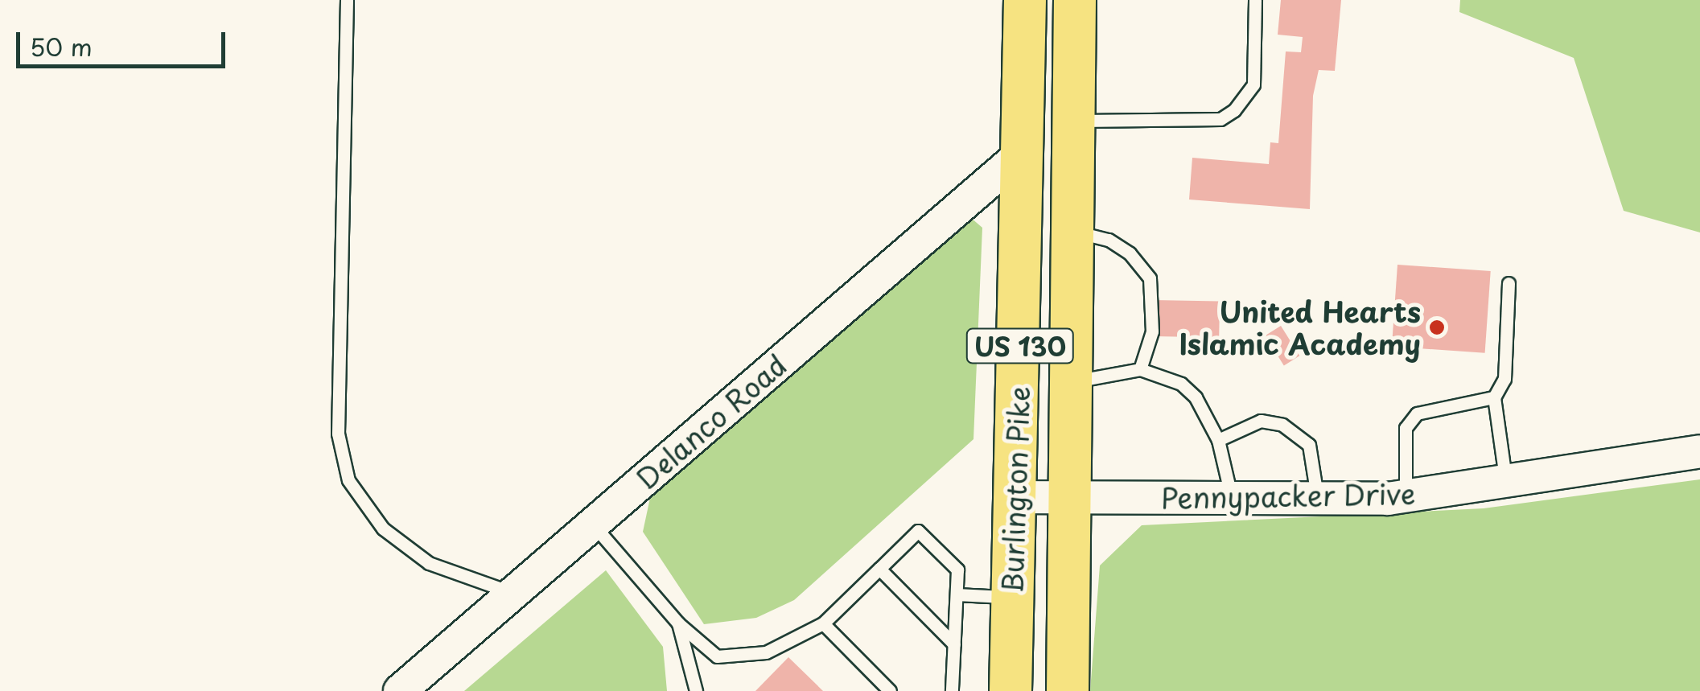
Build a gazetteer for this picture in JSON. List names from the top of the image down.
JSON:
{
  "streets": {
    "highway": ["US 130", "Burlington Pike"],
    "street": ["Delanco Road", "Pennypacker Drive"]
  },
  "crossings": [
    ["Delanco Road", "Burlington Pike"],
    ["Burlington Pike", "Pennypacker Drive"]
  ],
  "places": ["United Hearts Islamic Academy"],
  "scale_bar": "50 m"
}
